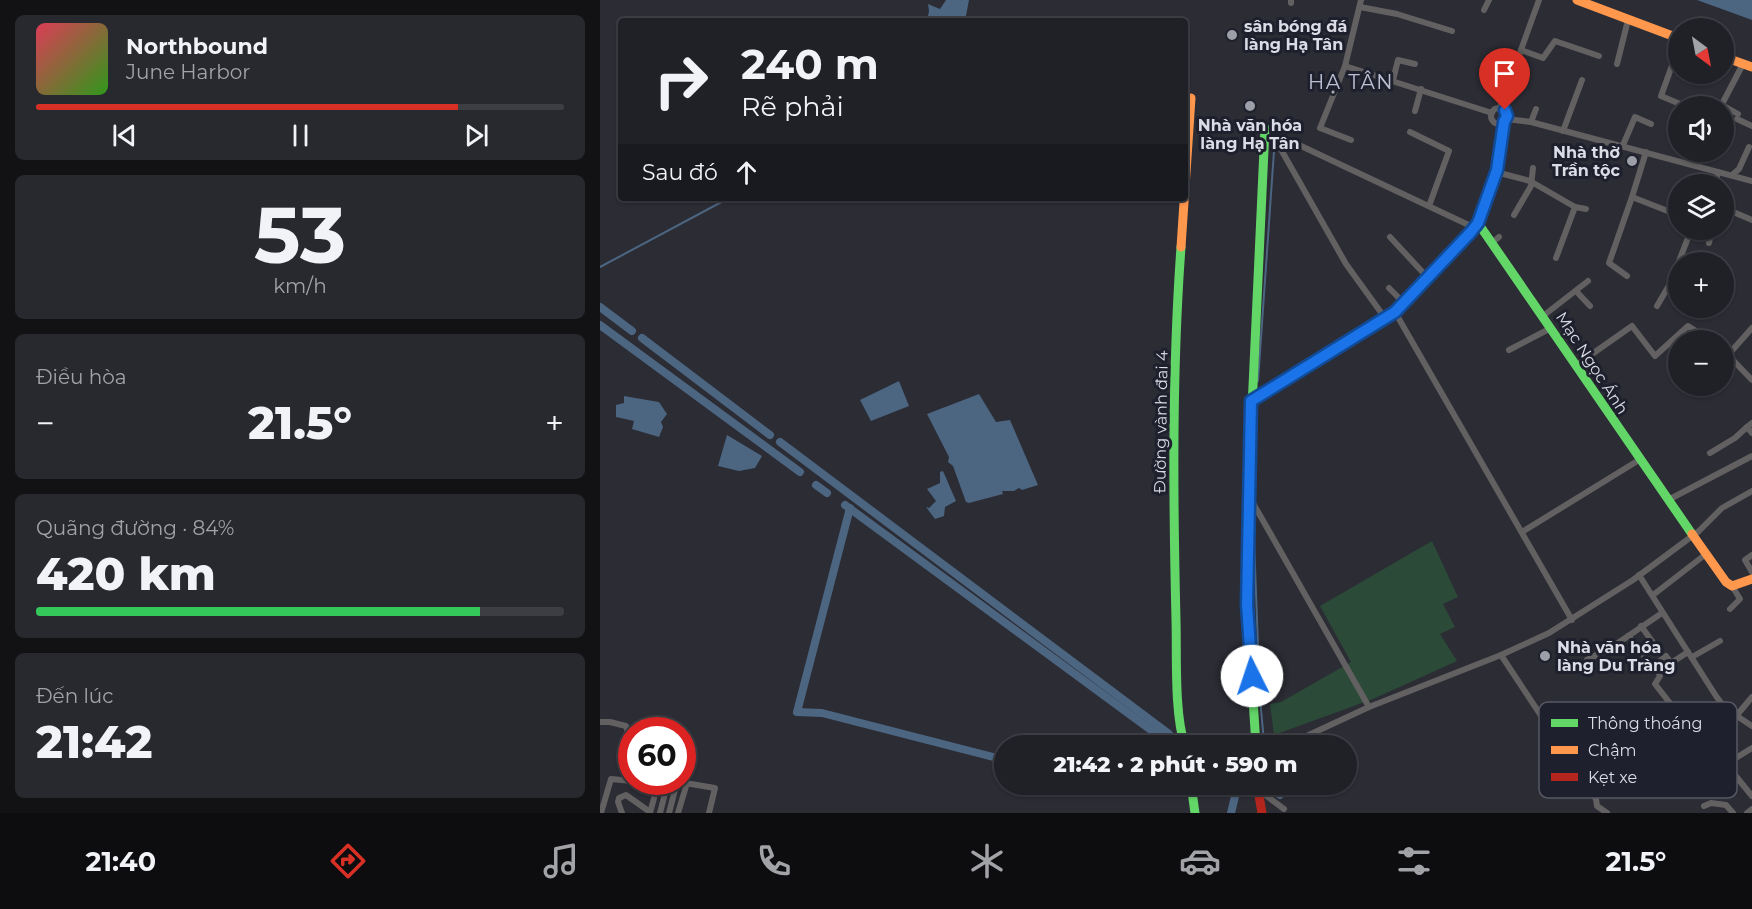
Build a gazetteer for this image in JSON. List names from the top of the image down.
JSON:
{
  "streets": {
    "main road": ["Mạc Ngọc Ánh", "Đường vành đai 4"]
  },
  "districts": ["HẠ TÂN"],
  "places": [
    "sân bóng đá làng Hạ Tân",
    "Nhà văn hóa làng Hạ Tân",
    "Nhà thờ Trần tộc",
    "Nhà văn hóa làng Du Tràng"
  ],
  "legend": ["Thông thoáng", "Chậm", "Kẹt xe"],
  "north": "bottom right",
  "page": {
    "map_buttons": ["+", "−"],
    "turn": ["240 m", "Rẽ phải"],
    "song": ["Northbound", "June Harbor"],
    "then": "Sau đó",
    "tile": [
      ["53", "km/h"],
      "Điều hòa",
      ["Quãng đường · 84%", "420 km"],
      ["Đến lúc", "21:42"]
    ],
    "heat": ["−", "21.5°", "+"],
    "limit": "60",
    "trip": "21:42 · 2 phút · 590 m",
    "tabs": ["21:40", "21.5°"]
  }
}
